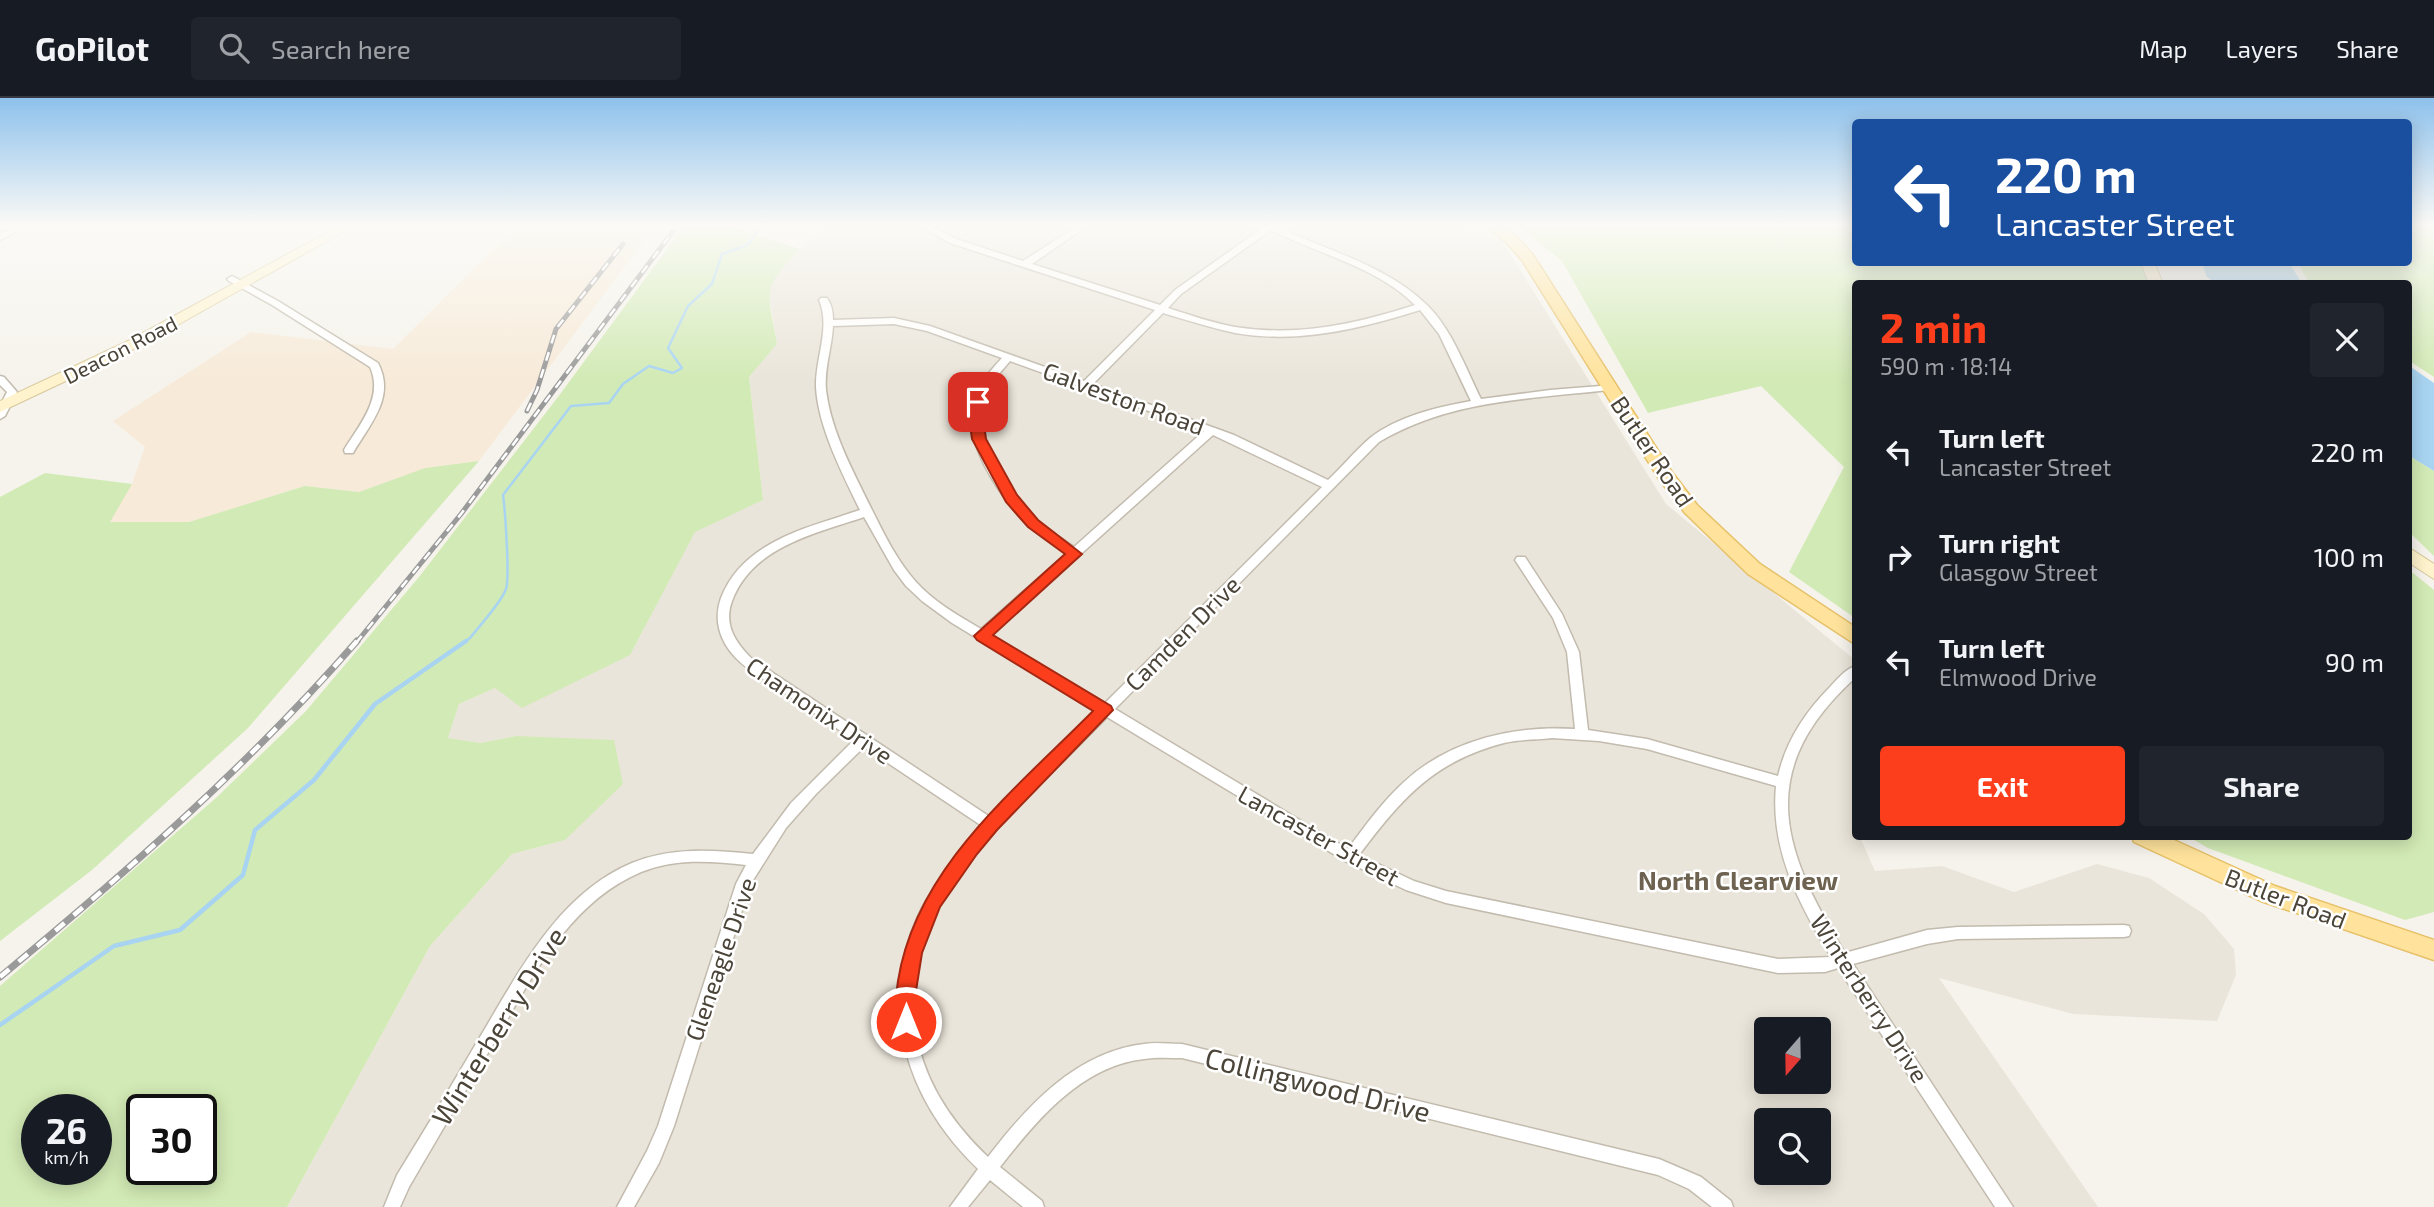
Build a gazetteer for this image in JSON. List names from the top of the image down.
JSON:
{
  "streets": {
    "main road": ["Deacon Road", "Butler Road"],
    "street": [
      "Galveston Road",
      "Camden Drive",
      "Chamonix Drive",
      "Lancaster Street",
      "Gleneagle Drive",
      "Winterberry Drive",
      "Collingwood Drive"
    ]
  },
  "crossings": [
    ["Galveston Road", "Camden Drive"],
    ["Galveston Road", "Lancaster Street"],
    ["Butler Road", "Camden Drive"],
    ["Camden Drive", "Chamonix Drive"],
    ["Camden Drive", "Lancaster Street"],
    ["Camden Drive", "Collingwood Drive"],
    ["Chamonix Drive", "Lancaster Street"],
    ["Chamonix Drive", "Gleneagle Drive"],
    ["Lancaster Street", "Winterberry Drive"],
    ["Gleneagle Drive", "Winterberry Drive"]
  ],
  "districts": ["North Clearview"],
  "north": "bottom",
  "page": {
    "header": "GoPilot",
    "search": "Search here",
    "nav": ["Map", "Layers", "Share"],
    "turn": ["220 m", "Lancaster Street"],
    "heading": ["2 min", "590 m · 18:14"],
    "list": [
      {
        "name": "Turn left",
        "note": "Lancaster Street",
        "value": "220 m"
      },
      {
        "name": "Turn right",
        "note": "Glasgow Street",
        "value": "100 m"
      },
      {
        "name": "Turn left",
        "note": "Elmwood Drive",
        "value": "90 m"
      }
    ],
    "buttons": ["Exit", "Share"],
    "speed": "26 km/h",
    "limit": "30"
  }
}
